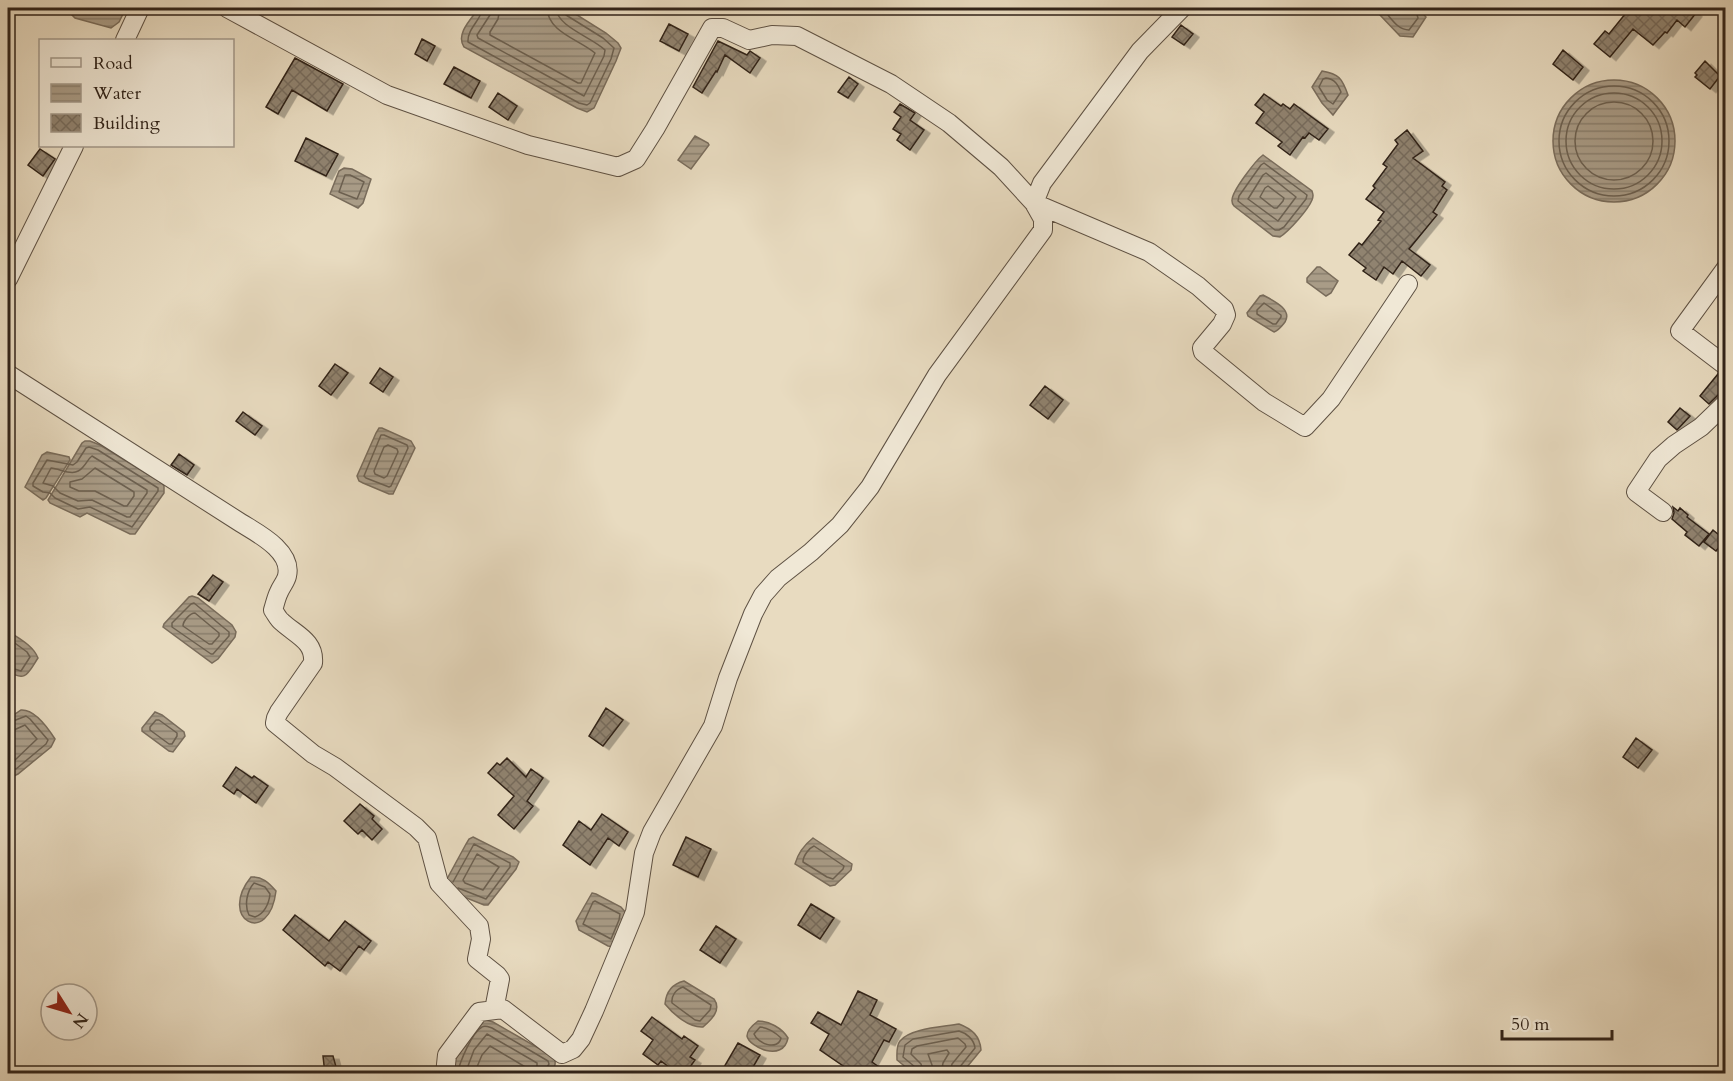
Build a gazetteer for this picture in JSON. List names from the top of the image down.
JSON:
{
  "legend": ["Road", "Water", "Building"],
  "scale_bar": "50 m",
  "north": "bottom right"
}
